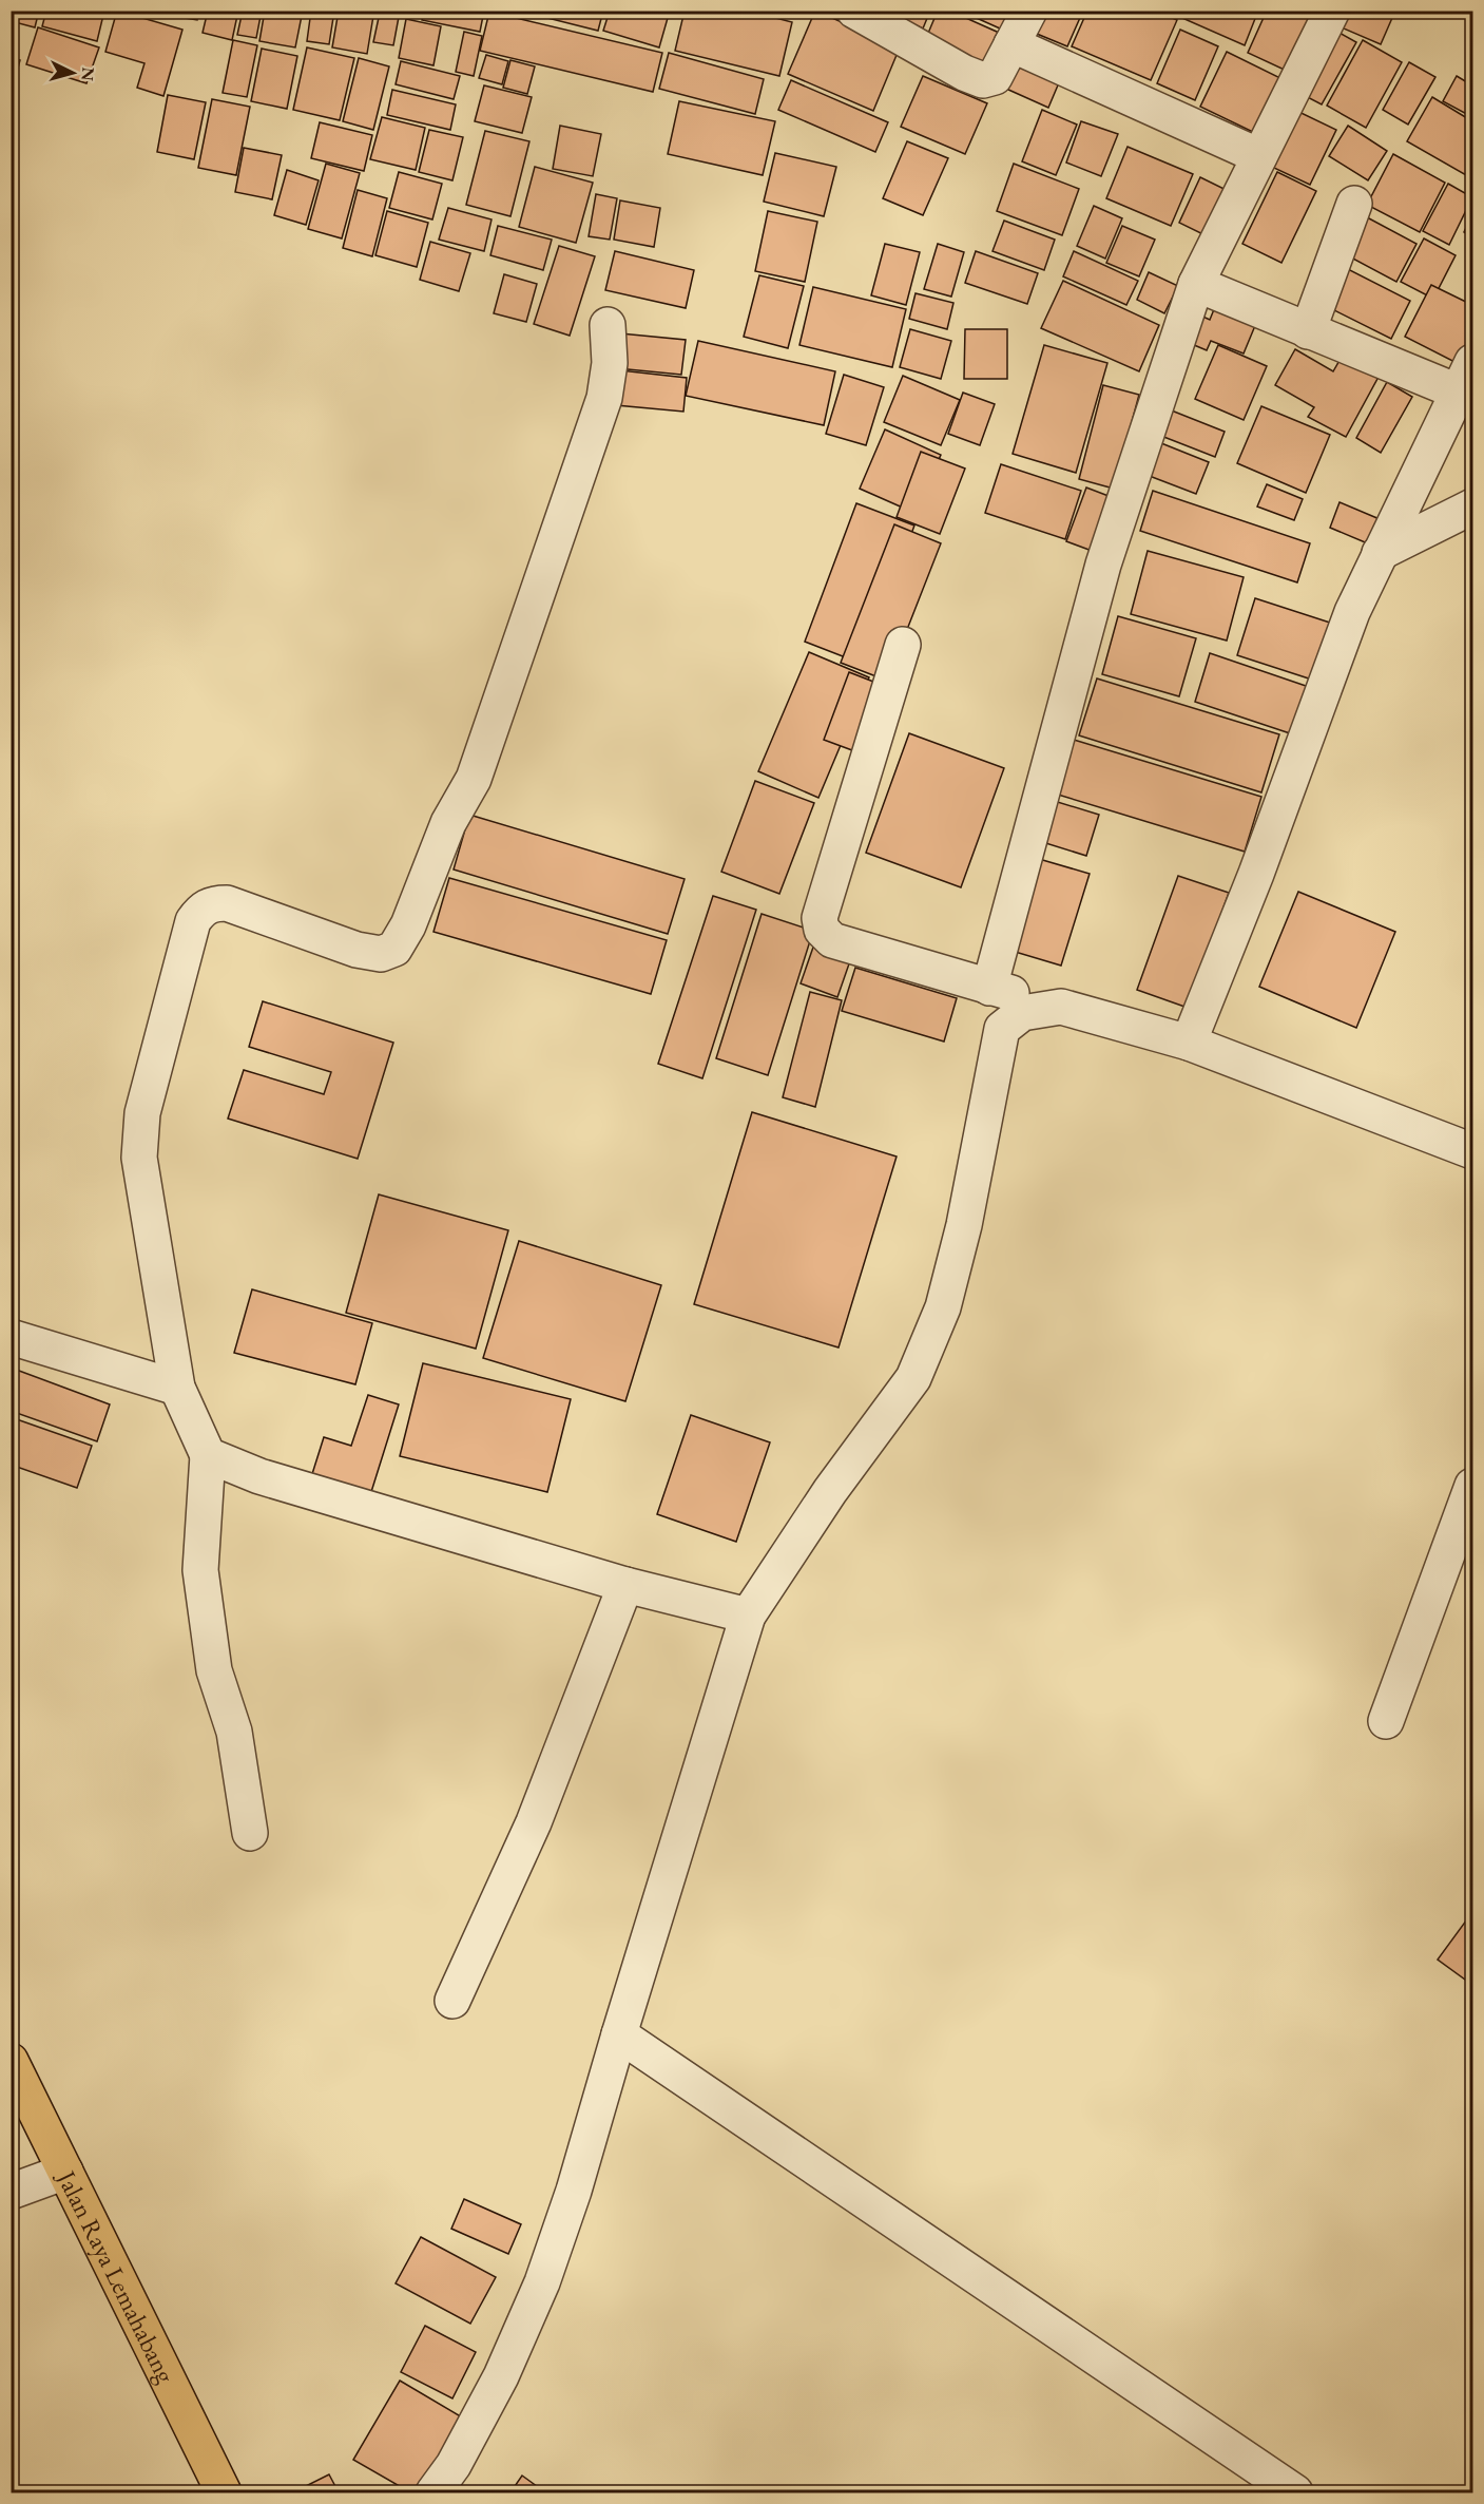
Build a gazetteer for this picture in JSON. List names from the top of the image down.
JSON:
{
  "streets": {
    "main road": ["Jalan Raya Lemahabang"]
  },
  "north": "right"
}
